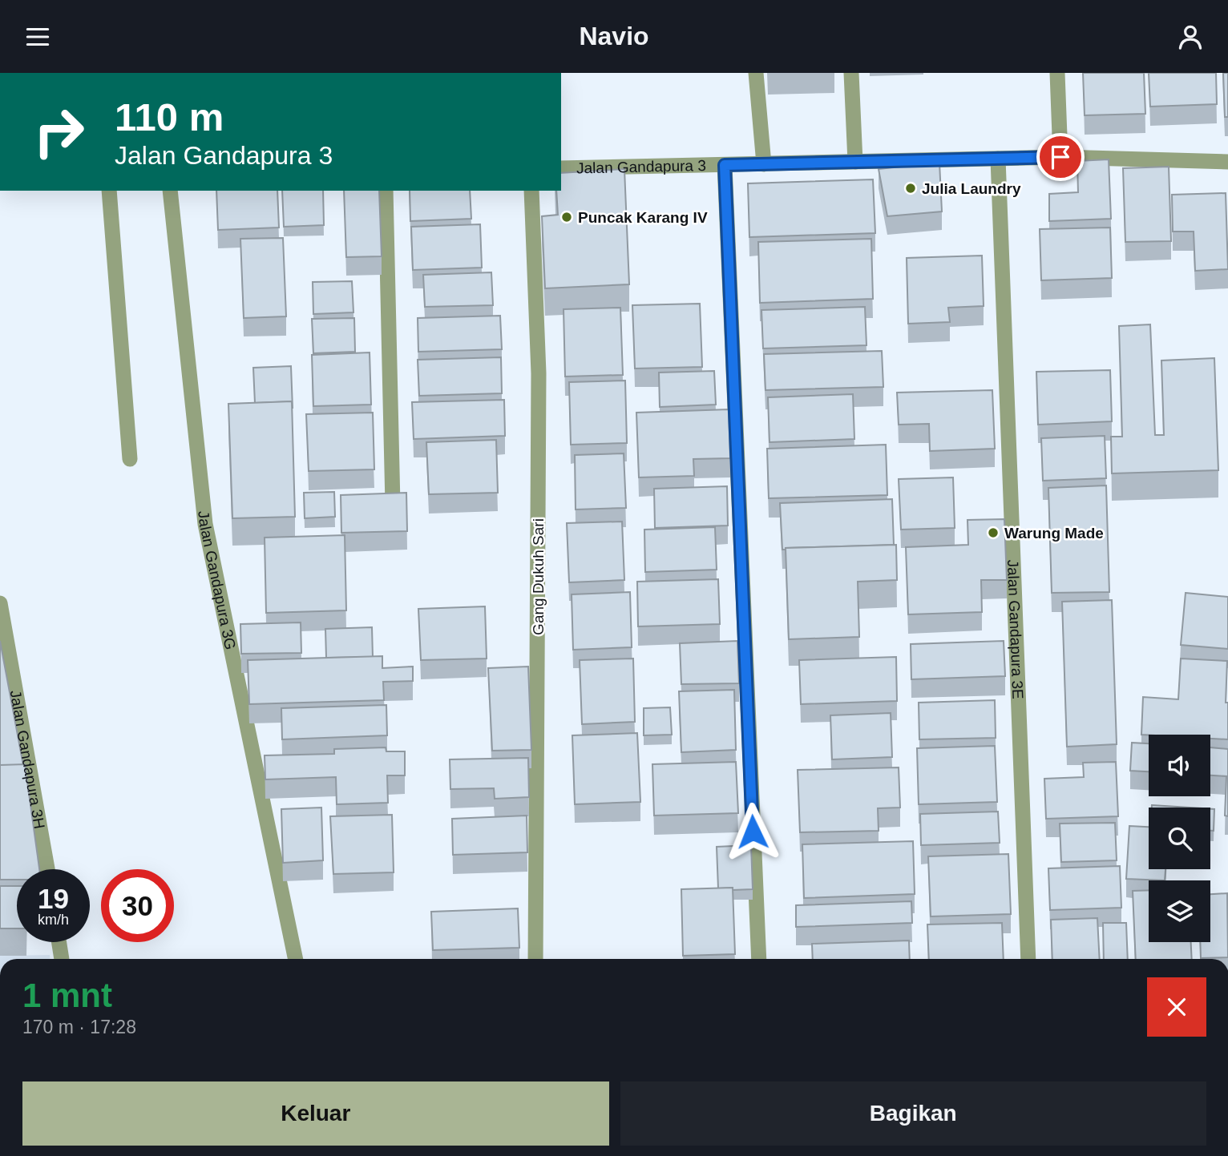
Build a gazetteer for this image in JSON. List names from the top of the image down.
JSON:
{
  "streets": {
    "street": [
      "Jalan Gandapura 3",
      "Gang Dukuh Sari",
      "Jalan Gandapura 3G",
      "Jalan Gandapura 3E",
      "Jalan Gandapura 3H"
    ]
  },
  "crossings": [
    ["Jalan Gandapura 3", "Jalan Gandapura 3E"]
  ],
  "places": ["Julia Laundry", "Puncak Karang IV", "Warung Made"],
  "page": {
    "header": "Navio",
    "turn": ["110 m", "Jalan Gandapura 3"],
    "speed": "19 km/h",
    "limit": "30",
    "heading": ["1 mnt", "170 m · 17:28"],
    "buttons": ["Keluar", "Bagikan"]
  }
}
